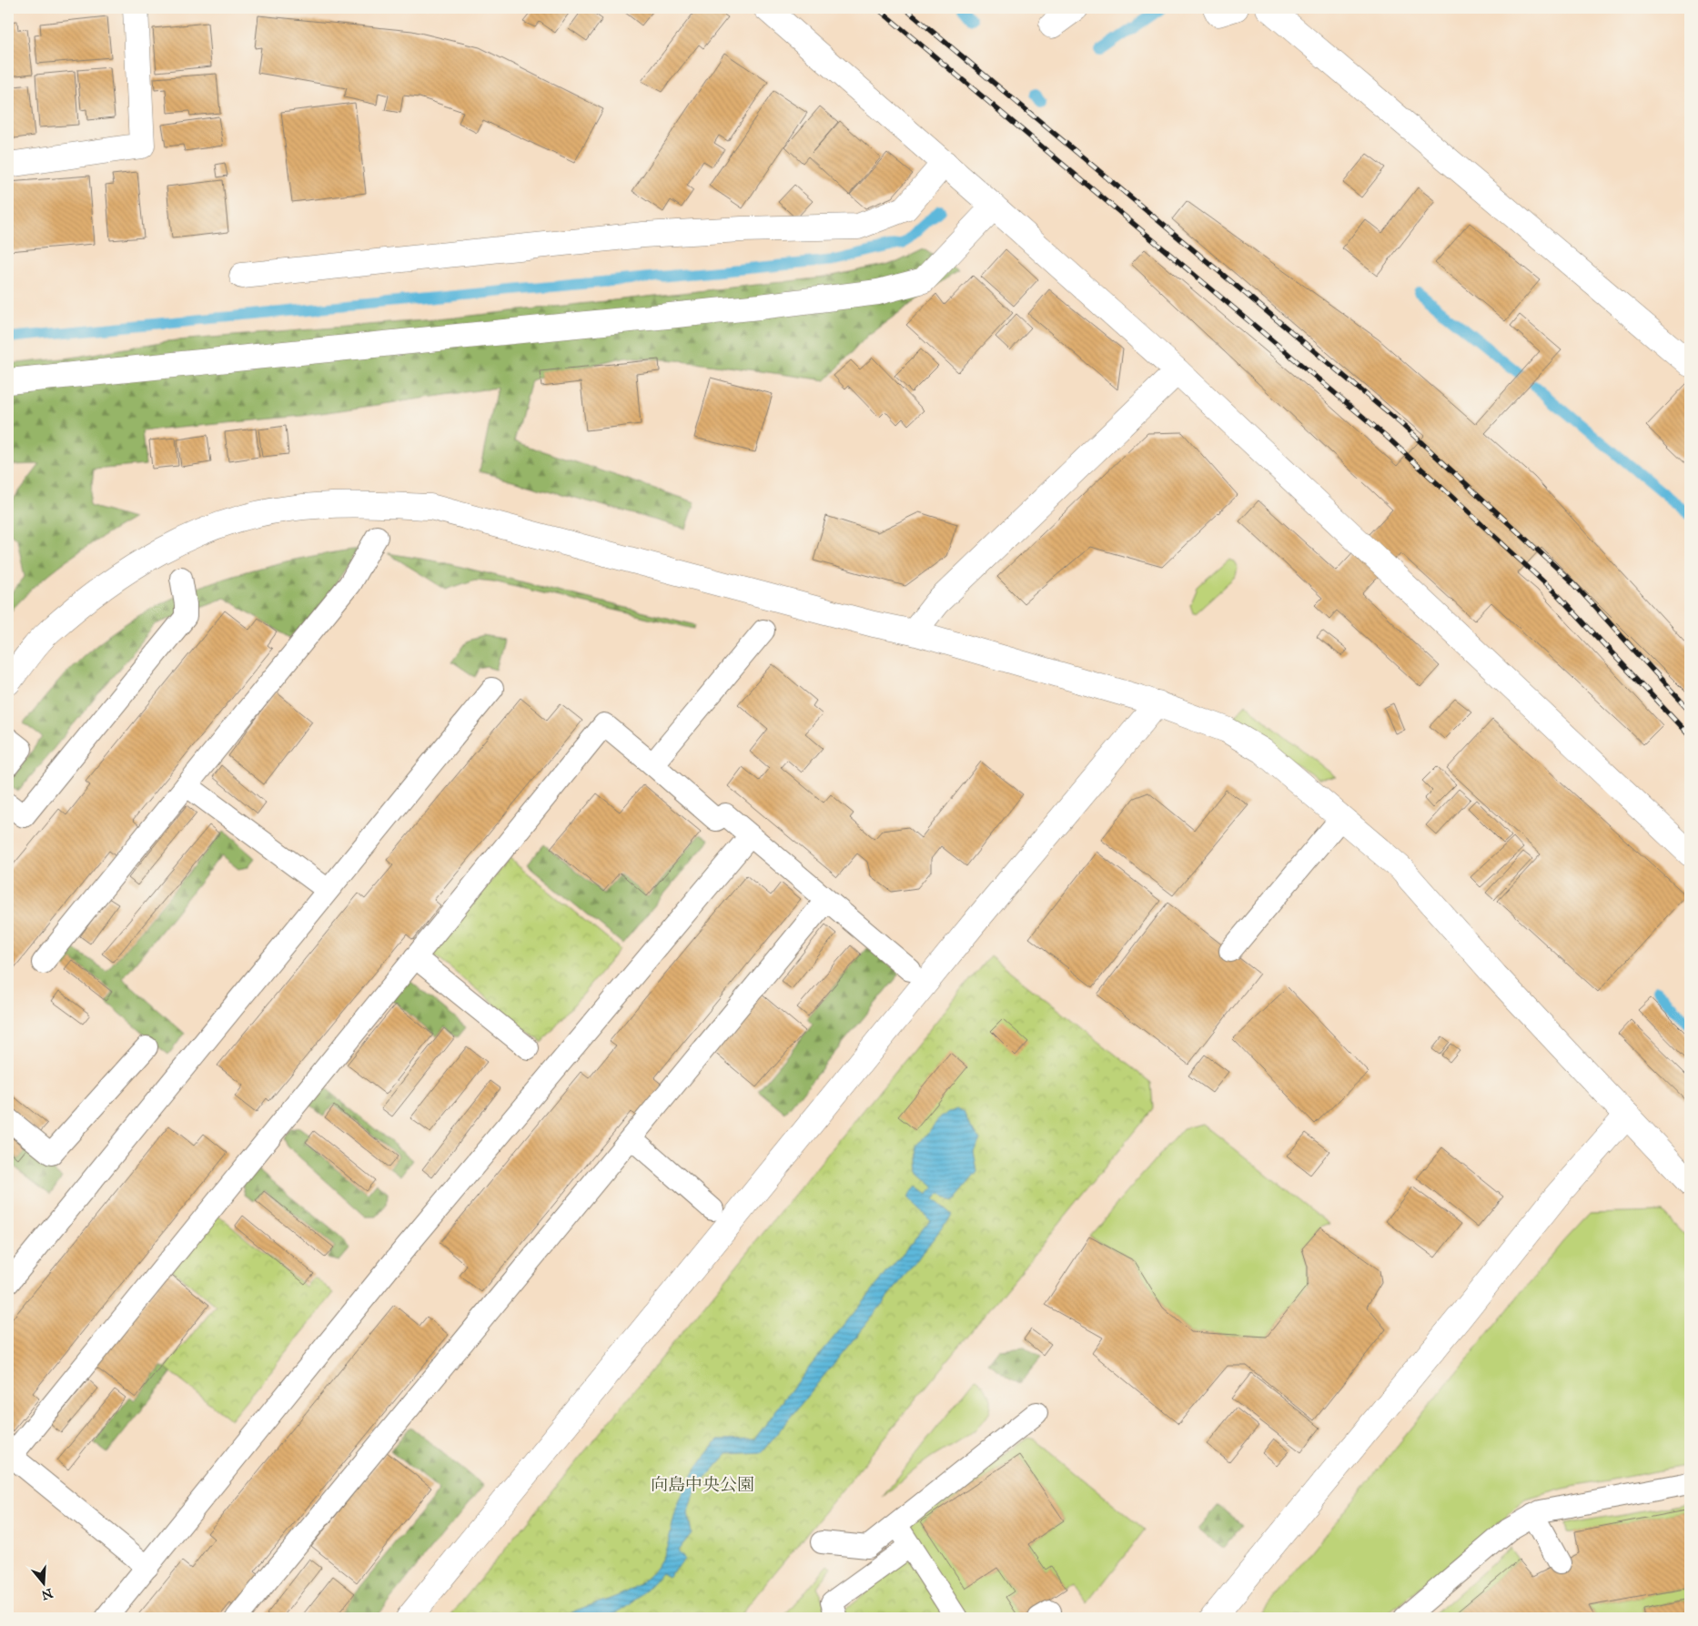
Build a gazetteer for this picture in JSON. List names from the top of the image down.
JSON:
{
  "parks": ["向島中央公園"],
  "north": "bottom"
}
